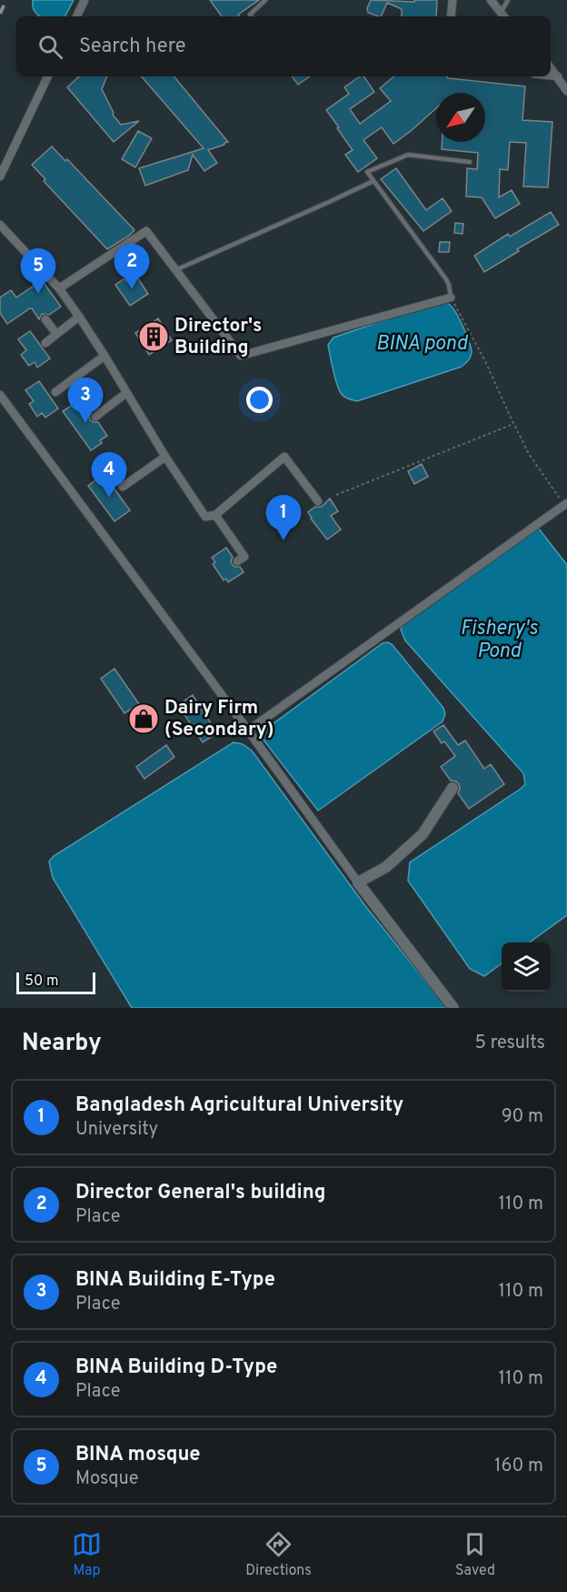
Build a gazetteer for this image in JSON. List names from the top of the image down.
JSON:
{
  "water": ["BINA pond", "Fishery's Pond"],
  "places": {
    "building": ["Director's Building"],
    "shop": ["Dairy Firm (Secondary)"]
  },
  "scale_bar": "50 m",
  "north": "bottom left",
  "page": {
    "search": "Search here",
    "pins": [
      "2",
      "5",
      "3",
      "4",
      "1"
    ],
    "scale": "50 m",
    "heading": ["Nearby", "5 results"],
    "list": [
      {
        "mark": "1",
        "name": "Bangladesh Agricultural University",
        "note": "University",
        "value": "90 m"
      },
      {
        "mark": "2",
        "name": "Director General's building",
        "note": "Place",
        "value": "110 m"
      },
      {
        "mark": "3",
        "name": "BINA Building E-Type",
        "note": "Place",
        "value": "110 m"
      },
      {
        "mark": "4",
        "name": "BINA Building D-Type",
        "note": "Place",
        "value": "110 m"
      },
      {
        "mark": "5",
        "name": "BINA mosque",
        "note": "Mosque",
        "value": "160 m"
      }
    ],
    "nav": ["Map", "Directions", "Saved"]
  }
}
